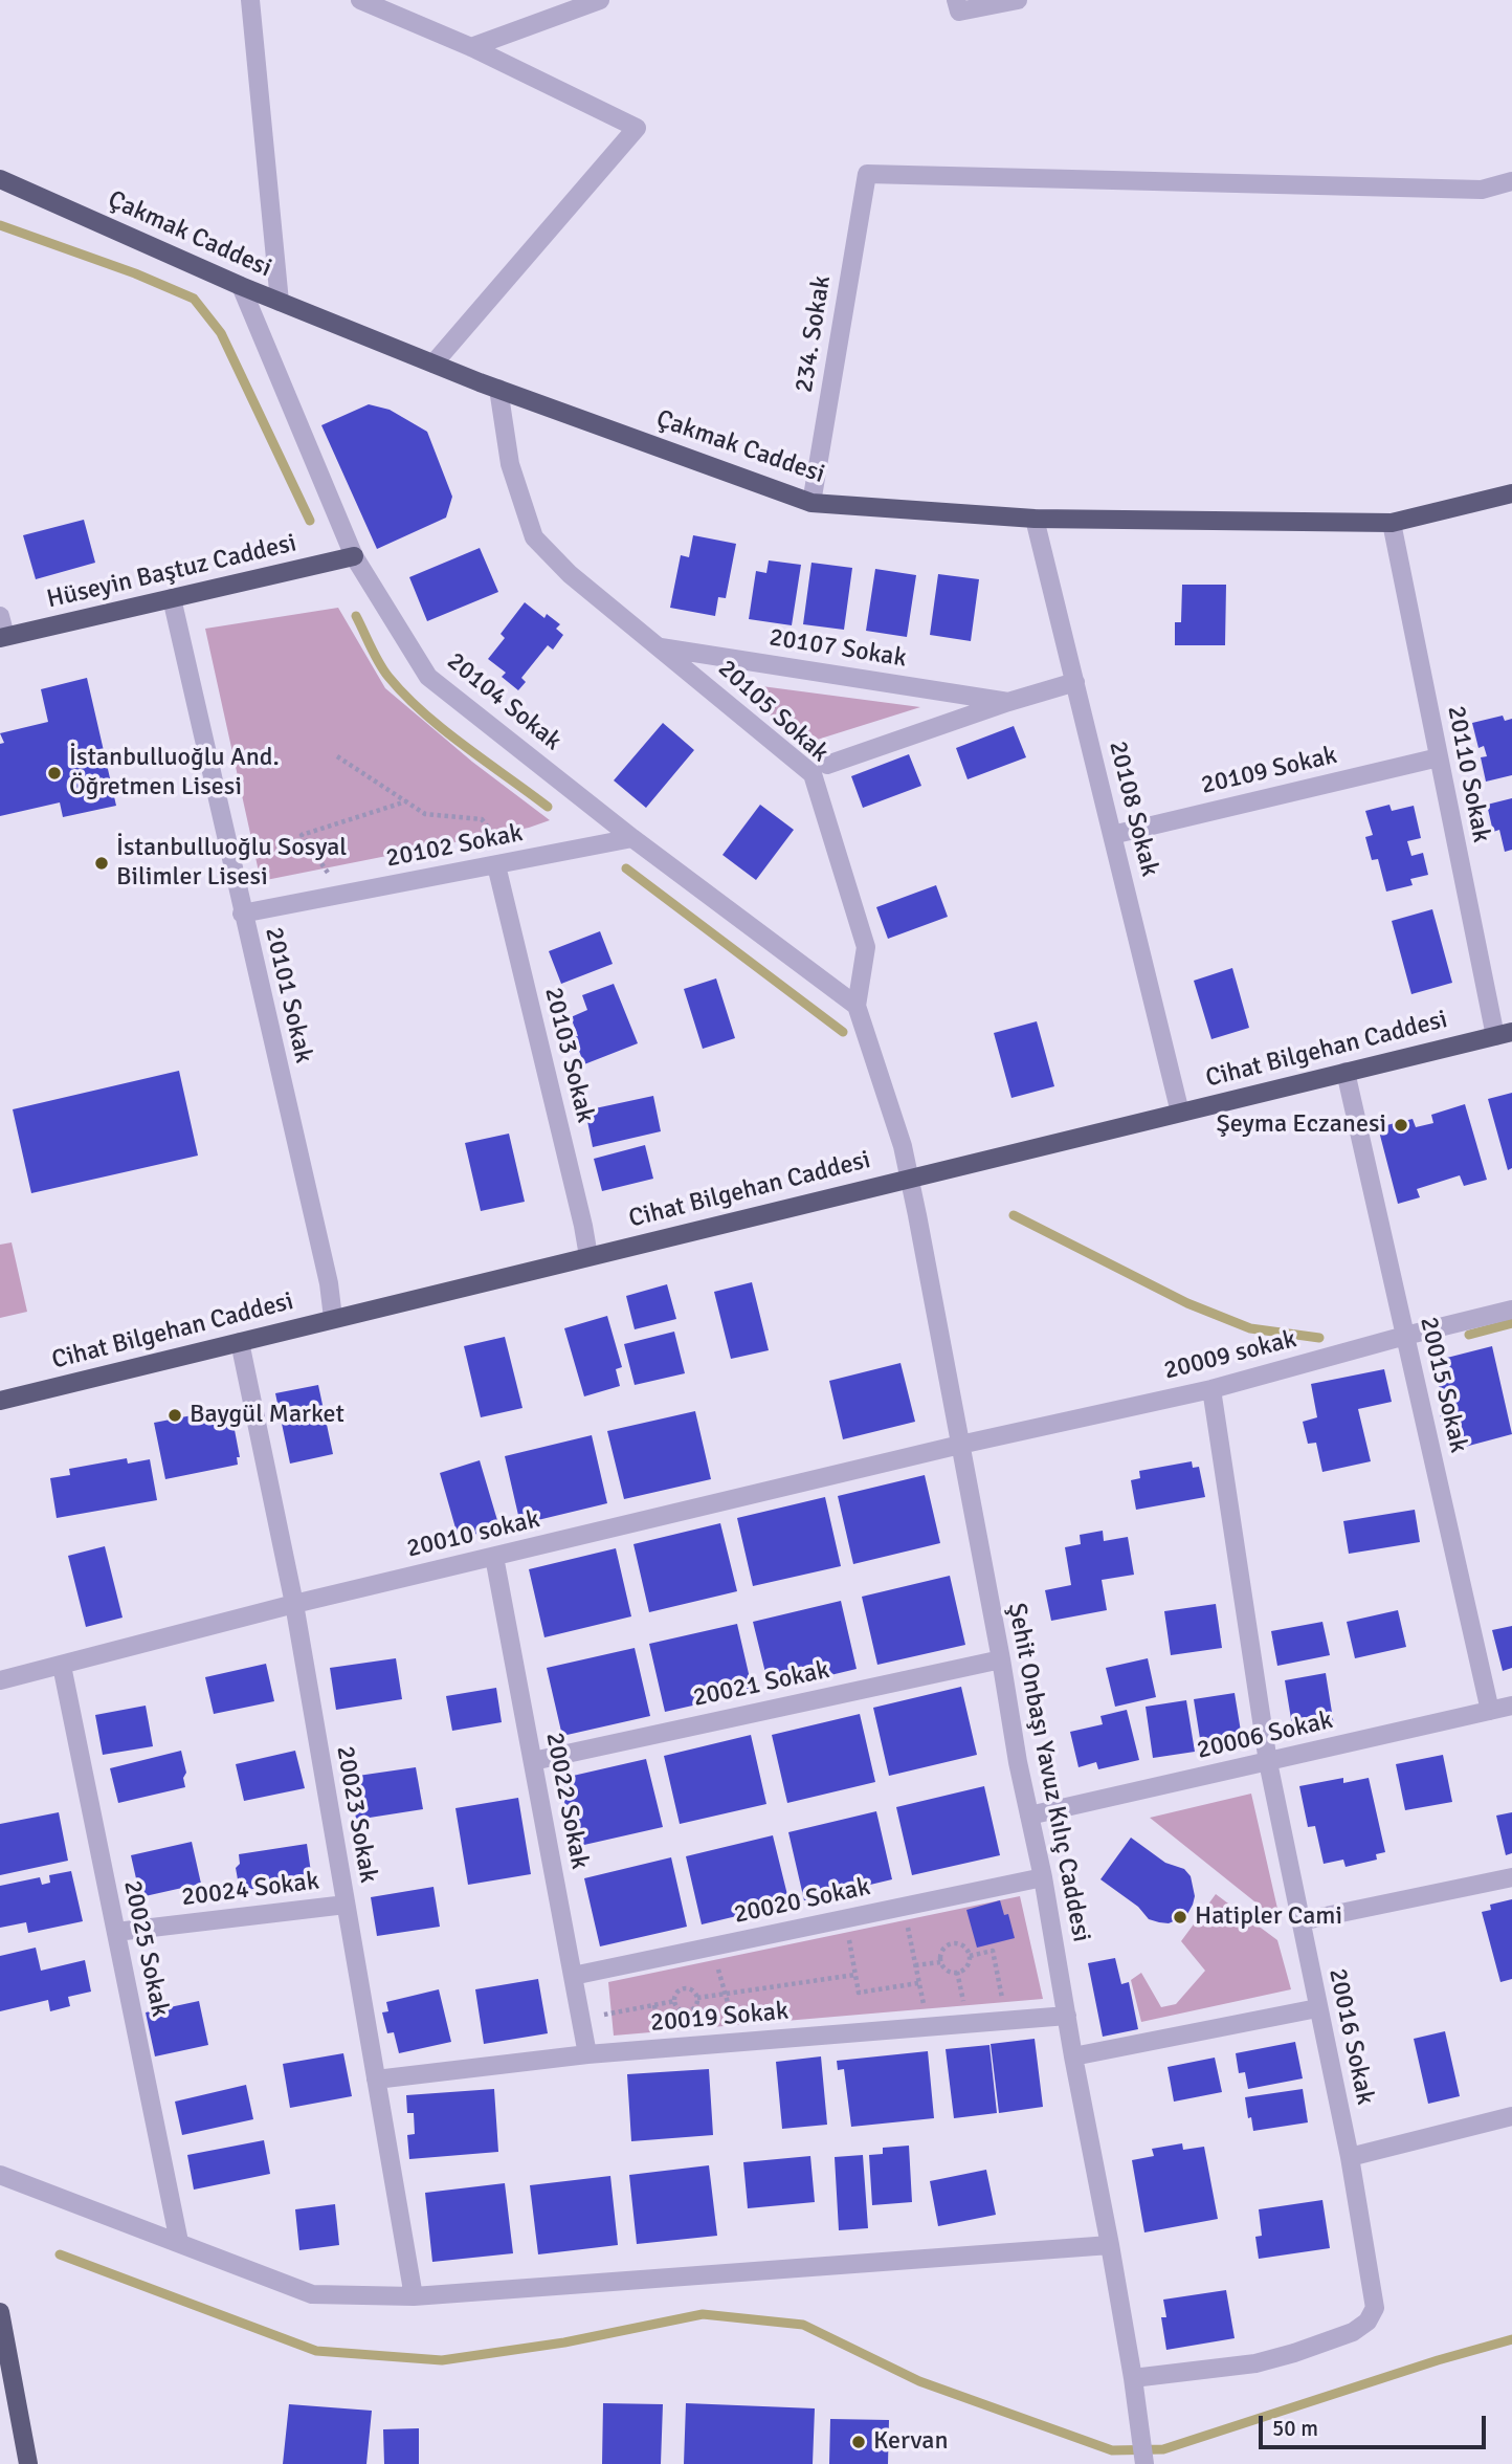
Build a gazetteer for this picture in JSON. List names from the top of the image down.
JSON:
{
  "streets": {
    "main road": ["Çakmak Caddesi", "Hüseyin Baştuz Caddesi", "Cihat Bilgehan Caddesi"],
    "street": [
      "234. Sokak",
      "20107 Sokak",
      "20104 Sokak",
      "20105 Sokak",
      "20109 Sokak",
      "20110 Sokak",
      "20108 Sokak",
      "20102 Sokak",
      "20101 Sokak",
      "20103 Sokak",
      "20009 sokak",
      "20015 Sokak",
      "20010 sokak",
      "20021 Sokak",
      "20006 Sokak",
      "Şehit Onbaşı Yavuz Kılıç Caddesi",
      "20022 Sokak",
      "20023 Sokak",
      "20024 Sokak",
      "20020 Sokak",
      "20025 Sokak",
      "20019 Sokak",
      "20016 Sokak"
    ]
  },
  "crossings": [
    ["Çakmak Caddesi", "234. Sokak"],
    ["Çakmak Caddesi", "20104 Sokak"],
    ["Çakmak Caddesi", "20105 Sokak"],
    ["Çakmak Caddesi", "20110 Sokak"],
    ["Çakmak Caddesi", "20108 Sokak"],
    ["Hüseyin Baştuz Caddesi", "20104 Sokak"],
    ["Hüseyin Baştuz Caddesi", "20101 Sokak"],
    ["20107 Sokak", "20105 Sokak"],
    ["20104 Sokak", "20105 Sokak"],
    ["20104 Sokak", "20102 Sokak"],
    ["20105 Sokak", "Cihat Bilgehan Caddesi"],
    ["20105 Sokak", "Şehit Onbaşı Yavuz Kılıç Caddesi"],
    ["20109 Sokak", "20110 Sokak"],
    ["20109 Sokak", "20108 Sokak"],
    ["20110 Sokak", "Cihat Bilgehan Caddesi"],
    ["20108 Sokak", "Cihat Bilgehan Caddesi"],
    ["20102 Sokak", "20101 Sokak"],
    ["20102 Sokak", "20103 Sokak"],
    ["20101 Sokak", "Cihat Bilgehan Caddesi"],
    ["Cihat Bilgehan Caddesi", "20103 Sokak"],
    ["Cihat Bilgehan Caddesi", "20015 Sokak"],
    ["Cihat Bilgehan Caddesi", "Şehit Onbaşı Yavuz Kılıç Caddesi"],
    ["Cihat Bilgehan Caddesi", "20023 Sokak"],
    ["20009 sokak", "20015 Sokak"],
    ["20009 sokak", "20010 sokak"],
    ["20009 sokak", "Şehit Onbaşı Yavuz Kılıç Caddesi"],
    ["20009 sokak", "20016 Sokak"],
    ["20015 Sokak", "20006 Sokak"],
    ["20010 sokak", "Şehit Onbaşı Yavuz Kılıç Caddesi"],
    ["20010 sokak", "20022 Sokak"],
    ["20010 sokak", "20023 Sokak"],
    ["20010 sokak", "20025 Sokak"],
    ["20021 Sokak", "Şehit Onbaşı Yavuz Kılıç Caddesi"],
    ["20021 Sokak", "20022 Sokak"],
    ["20006 Sokak", "Şehit Onbaşı Yavuz Kılıç Caddesi"],
    ["20006 Sokak", "20016 Sokak"],
    ["Şehit Onbaşı Yavuz Kılıç Caddesi", "20020 Sokak"],
    ["Şehit Onbaşı Yavuz Kılıç Caddesi", "20019 Sokak"],
    ["Şehit Onbaşı Yavuz Kılıç Caddesi", "20016 Sokak"],
    ["20022 Sokak", "20020 Sokak"],
    ["20022 Sokak", "20019 Sokak"],
    ["20023 Sokak", "20024 Sokak"],
    ["20023 Sokak", "20019 Sokak"],
    ["20024 Sokak", "20025 Sokak"]
  ],
  "places": [
    "İstanbulluoğlu And. Öğretmen Lisesi",
    "İstanbulluoğlu Sosyal Bilimler Lisesi",
    "Şeyma Eczanesi",
    "Baygül Market",
    "Hatipler Cami",
    "Kervan"
  ],
  "scale_bar": "50 m"
}
